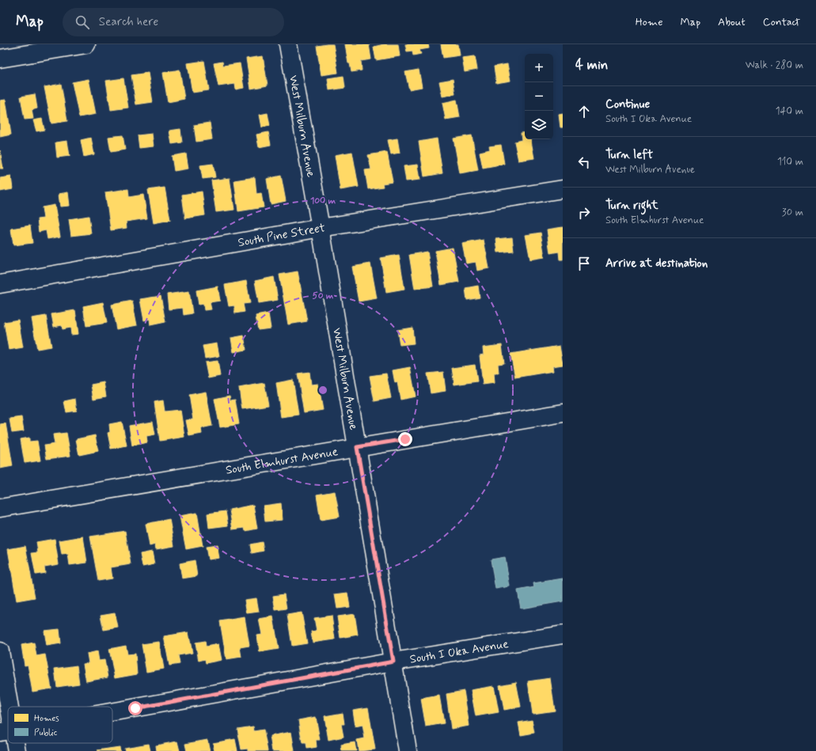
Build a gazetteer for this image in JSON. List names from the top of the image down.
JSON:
{
  "streets": {
    "street": [
      "West Milburn Avenue",
      "South Pine Street",
      "South Elmhurst Avenue",
      "South I Oka Avenue"
    ]
  },
  "crossings": [
    ["West Milburn Avenue", "South Pine Street"],
    ["West Milburn Avenue", "South Elmhurst Avenue"],
    ["West Milburn Avenue", "South I Oka Avenue"]
  ],
  "legend": ["Homes", "Public"],
  "page": {
    "header": "Map",
    "search": "Search here",
    "nav": [
      "Home",
      "Map",
      "About",
      "Contact"
    ],
    "heading": ["4 min", "Walk · 280 m"],
    "map_buttons": ["+", "−"],
    "list": [
      ["Continue", "South I Oka Avenue", "140 m"],
      ["Turn left", "West Milburn Avenue", "110 m"],
      ["Turn right", "South Elmhurst Avenue", "30 m"],
      "Arrive at destination"
    ]
  },
  "rings": ["100 m", "50 m"]
}
